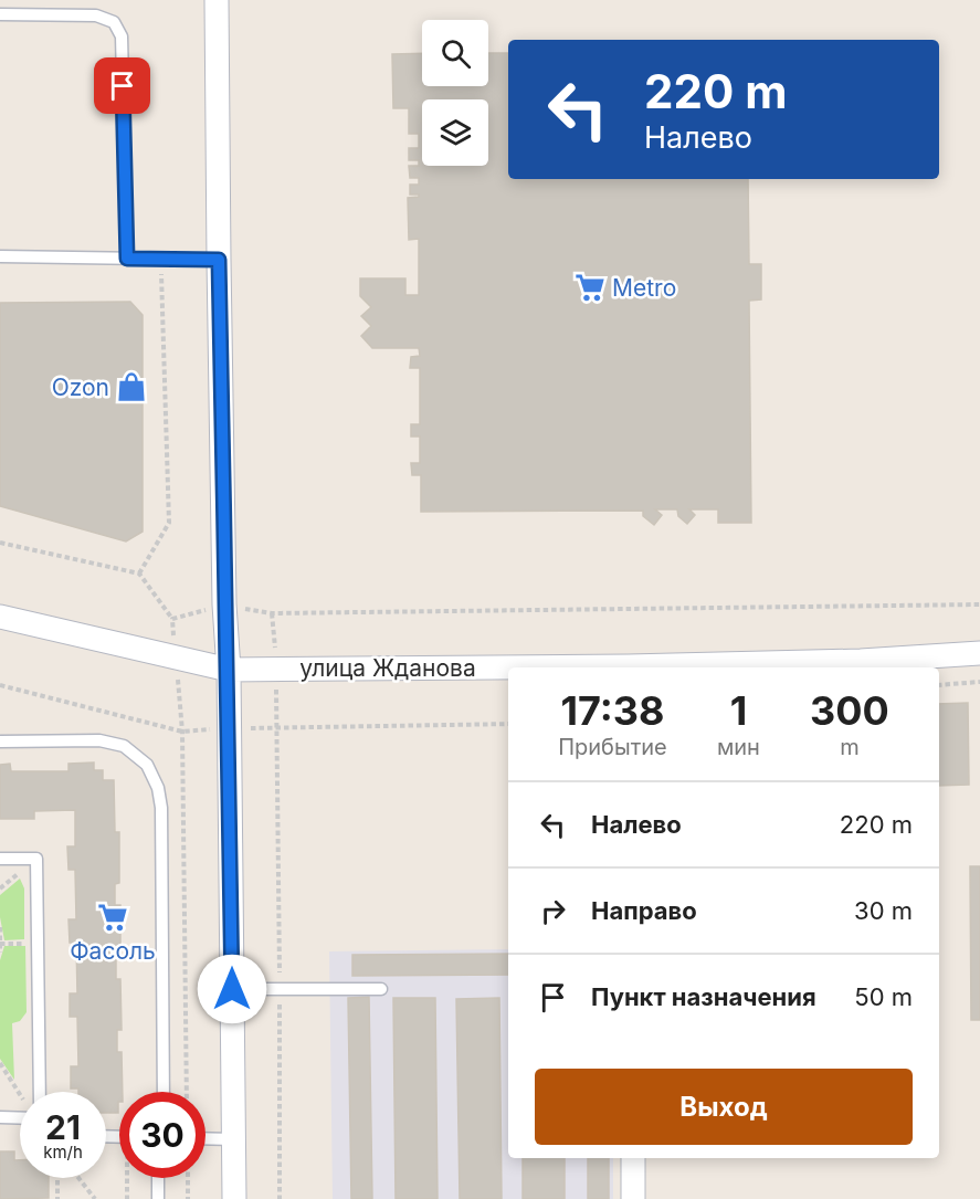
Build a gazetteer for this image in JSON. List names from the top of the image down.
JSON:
{
  "streets": {
    "street": ["улица Жданова"]
  },
  "places": {
    "supermarket": ["Metro", "Фасоль"],
    "shop": ["Ozon"]
  },
  "page": {
    "turn": ["220 m", "Налево"],
    "eta": [
      "17:38",
      "Прибытие",
      "1",
      "мин",
      "300",
      "m"
    ],
    "list": [
      {
        "name": "Налево",
        "value": "220 m"
      },
      {
        "name": "Направо",
        "value": "30 m"
      },
      {
        "name": "Пункт назначения",
        "value": "50 m"
      }
    ],
    "buttons": "Выход",
    "speed": "21 km/h",
    "limit": "30"
  }
}
